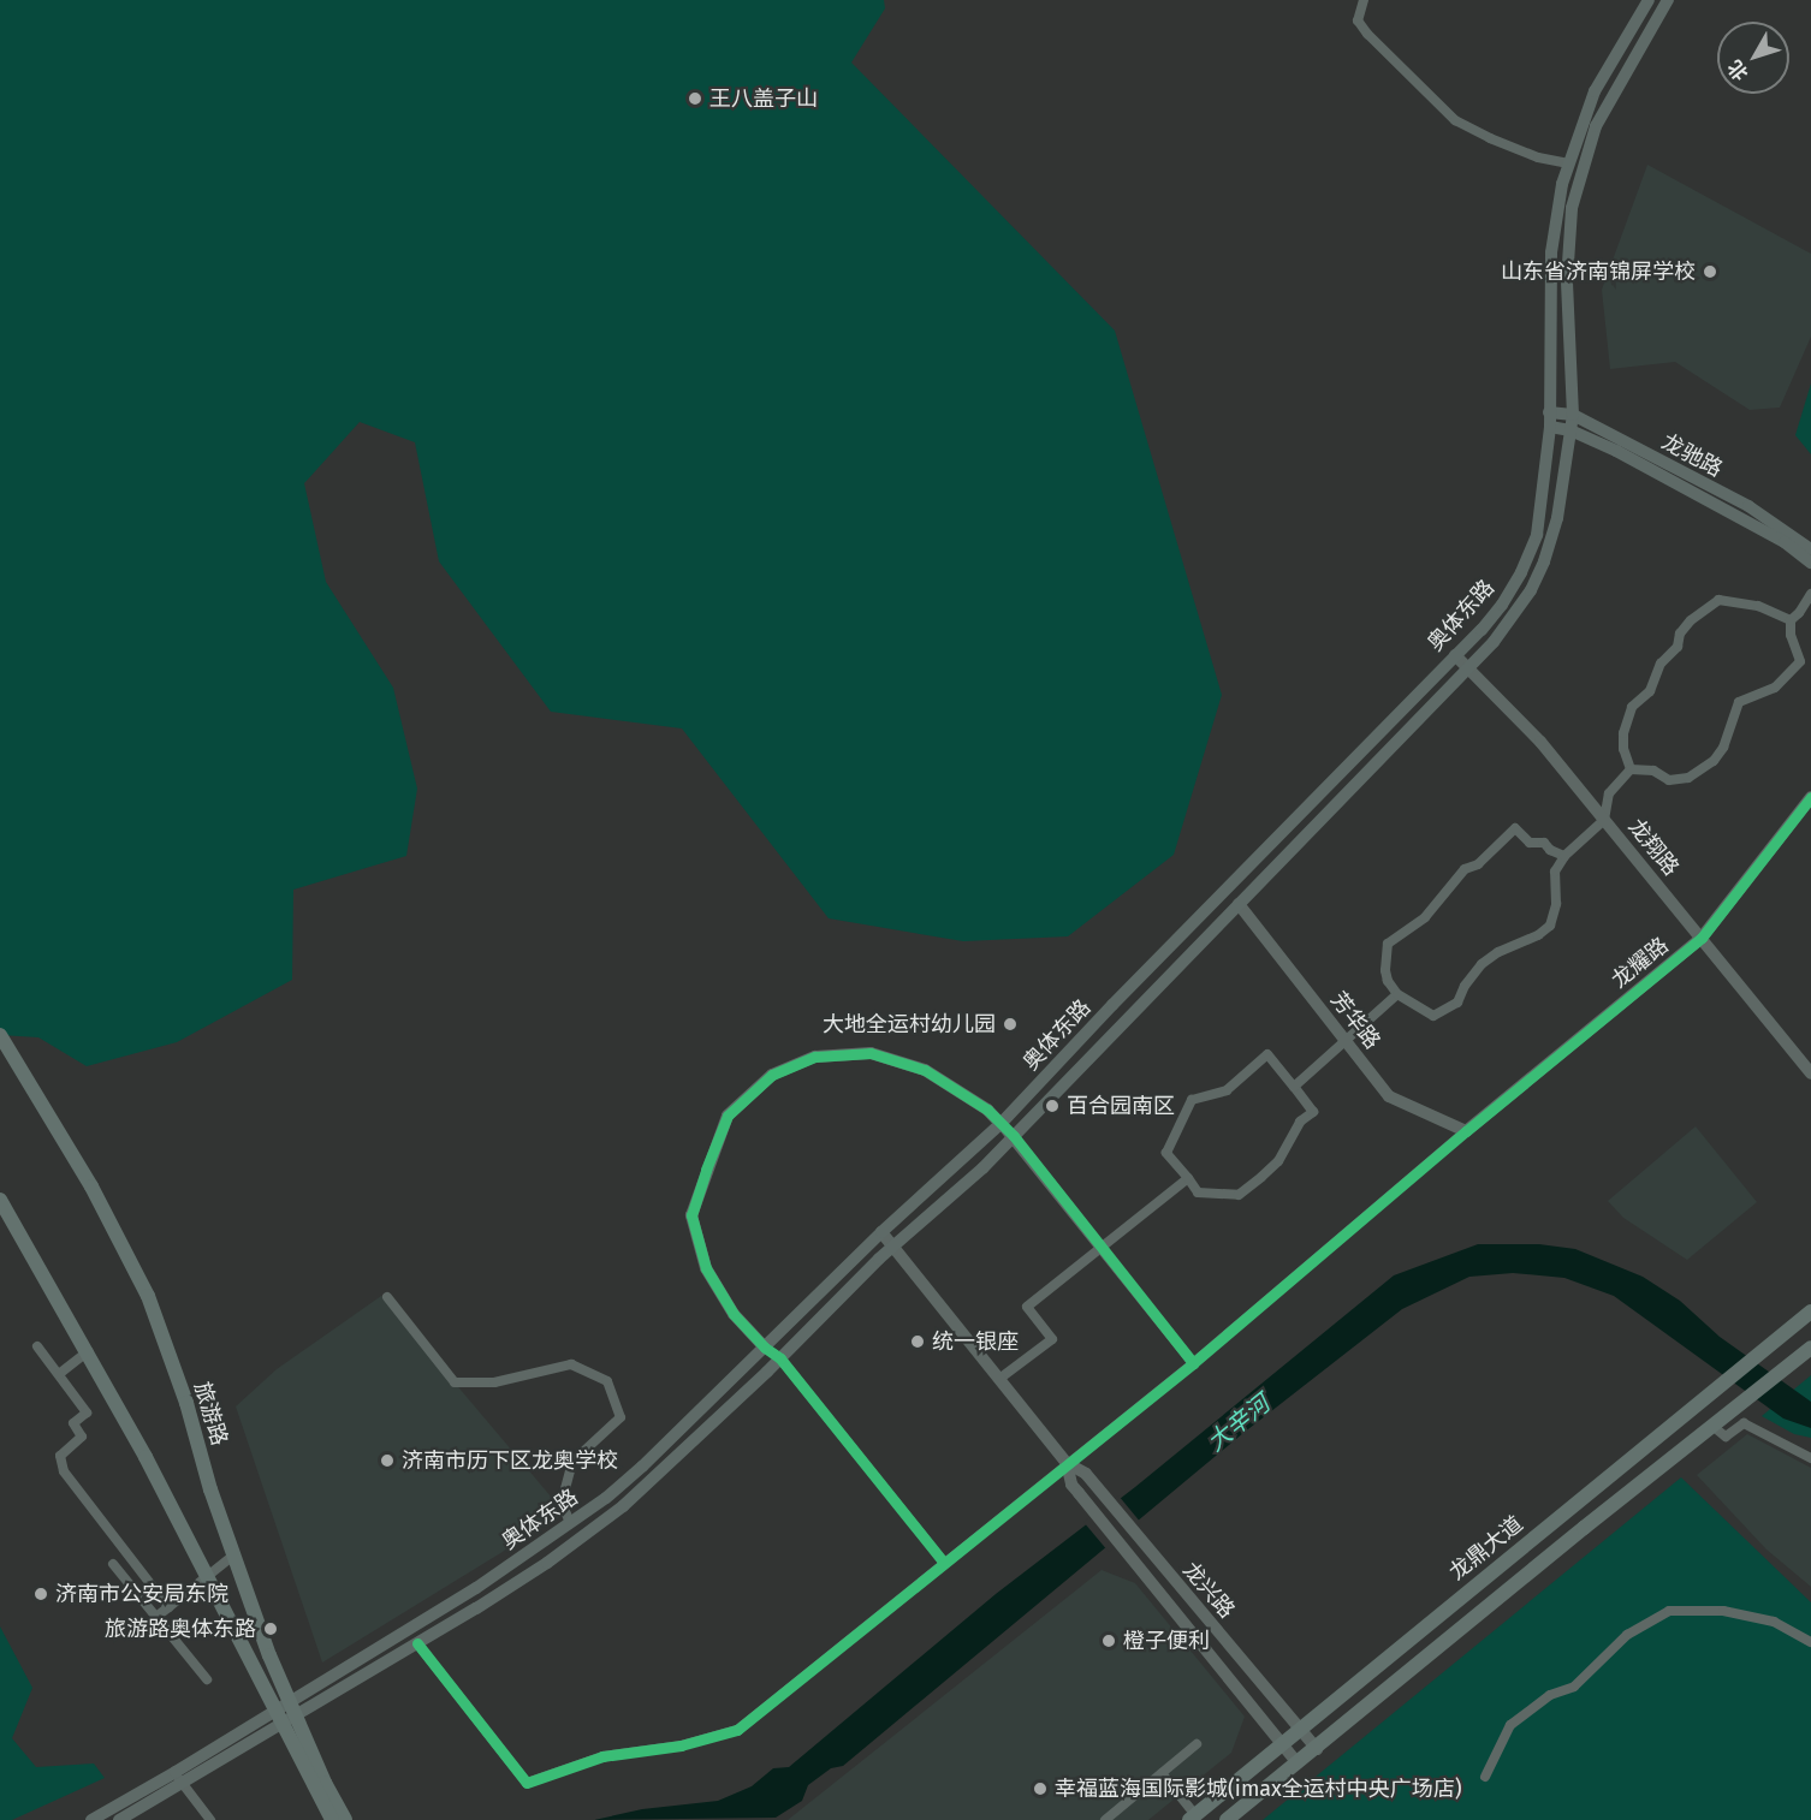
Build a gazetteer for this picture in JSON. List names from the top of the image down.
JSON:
{
  "streets": {
    "main road": [
      "龙驰路",
      "奥体东路",
      "旅游路",
      "龙鼎大道"
    ],
    "street": [
      "龙翔路",
      "龙耀路",
      "芳华路",
      "龙兴路"
    ]
  },
  "crossings": [
    ["龙驰路", "奥体东路"],
    ["奥体东路", "龙翔路"],
    ["奥体东路", "龙兴路"],
    ["龙翔路", "龙耀路"],
    ["龙耀路", "芳华路"],
    ["龙鼎大道", "龙兴路"]
  ],
  "water": ["大辛河"],
  "places": [
    "王八盖子山",
    "山东省济南锦屏学校",
    "大地全运村幼儿园",
    "百合园南区",
    "统一银座",
    "济南市历下区龙奥学校",
    "济南市公安局东院",
    "旅游路奥体东路",
    "橙子便利",
    "幸福蓝海国际影城(imax全运村中央广场店)"
  ],
  "north": "bottom left"
}
